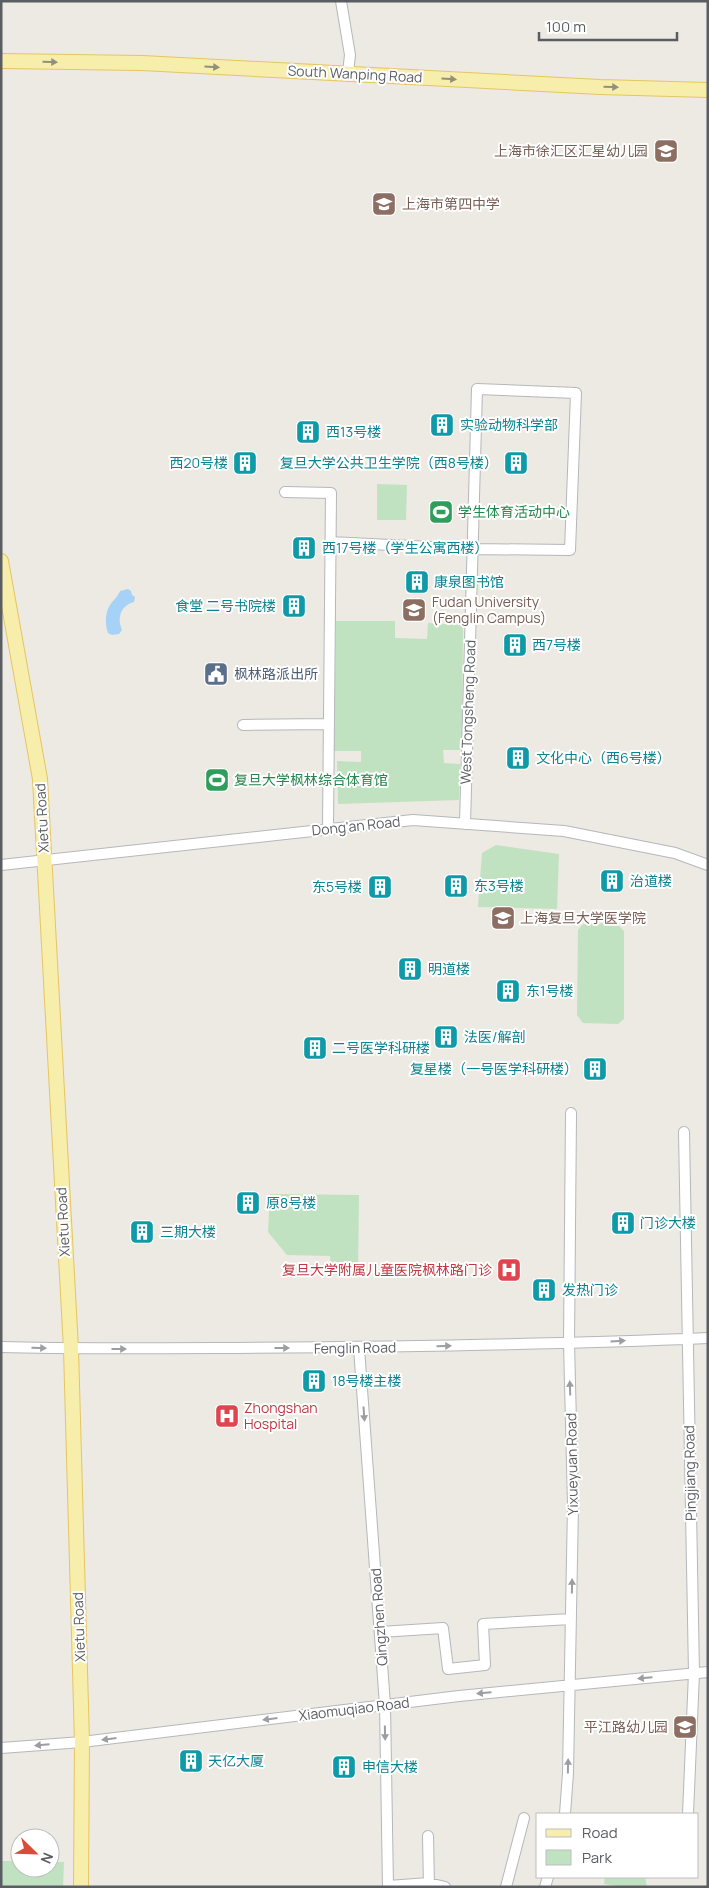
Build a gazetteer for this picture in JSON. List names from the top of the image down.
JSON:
{
  "streets": {
    "main road": ["South Wanping Road", "Xietu Road"],
    "street": [
      "West Tongsheng Road",
      "Dong'an Road",
      "Fenglin Road",
      "Yixueyuan Road",
      "Pingjiang Road",
      "Qingzhen Road",
      "Xiaomuqiao Road"
    ]
  },
  "crossings": [
    ["West Tongsheng Road", "Dong'an Road"],
    ["Xietu Road", "Dong'an Road"],
    ["Xietu Road", "Fenglin Road"],
    ["Xietu Road", "Xiaomuqiao Road"],
    ["Fenglin Road", "Yixueyuan Road"],
    ["Fenglin Road", "Pingjiang Road"],
    ["Fenglin Road", "Qingzhen Road"],
    ["Yixueyuan Road", "Xiaomuqiao Road"],
    ["Pingjiang Road", "Xiaomuqiao Road"],
    ["Qingzhen Road", "Xiaomuqiao Road"]
  ],
  "one_way": [
    "South Wanping Road",
    "Fenglin Road",
    "Yixueyuan Road",
    "Qingzhen Road",
    "Xiaomuqiao Road"
  ],
  "places": {
    "school or university": [
      "上海市徐汇区汇星幼儿园",
      "上海市第四中学",
      "Fudan University (Fenglin Campus)",
      "上海复旦大学医学院",
      "平江路幼儿园"
    ],
    "building": [
      "实验动物科学部",
      "西13号楼",
      "西20号楼",
      "复旦大学公共卫生学院（西8号楼）",
      "西17号楼（学生公寓西楼）",
      "康泉图书馆",
      "食堂 二号书院楼",
      "西7号楼",
      "文化中心（西6号楼）",
      "治道楼",
      "东3号楼",
      "东5号楼",
      "明道楼",
      "东1号楼",
      "法医/解剖",
      "二号医学科研楼",
      "复星楼（一号医学科研楼）",
      "原8号楼",
      "门诊大楼",
      "三期大楼",
      "发热门诊",
      "18号楼主楼",
      "天亿大厦",
      "申信大楼"
    ],
    "sports": ["学生体育活动中心", "复旦大学枫林综合体育馆"],
    "public building": ["枫林路派出所"],
    "hospital": ["复旦大学附属儿童医院枫林路门诊", "Zhongshan Hospital"]
  },
  "legend": ["Road", "Park"],
  "scale_bar": "100 m",
  "north": "bottom right"
}
